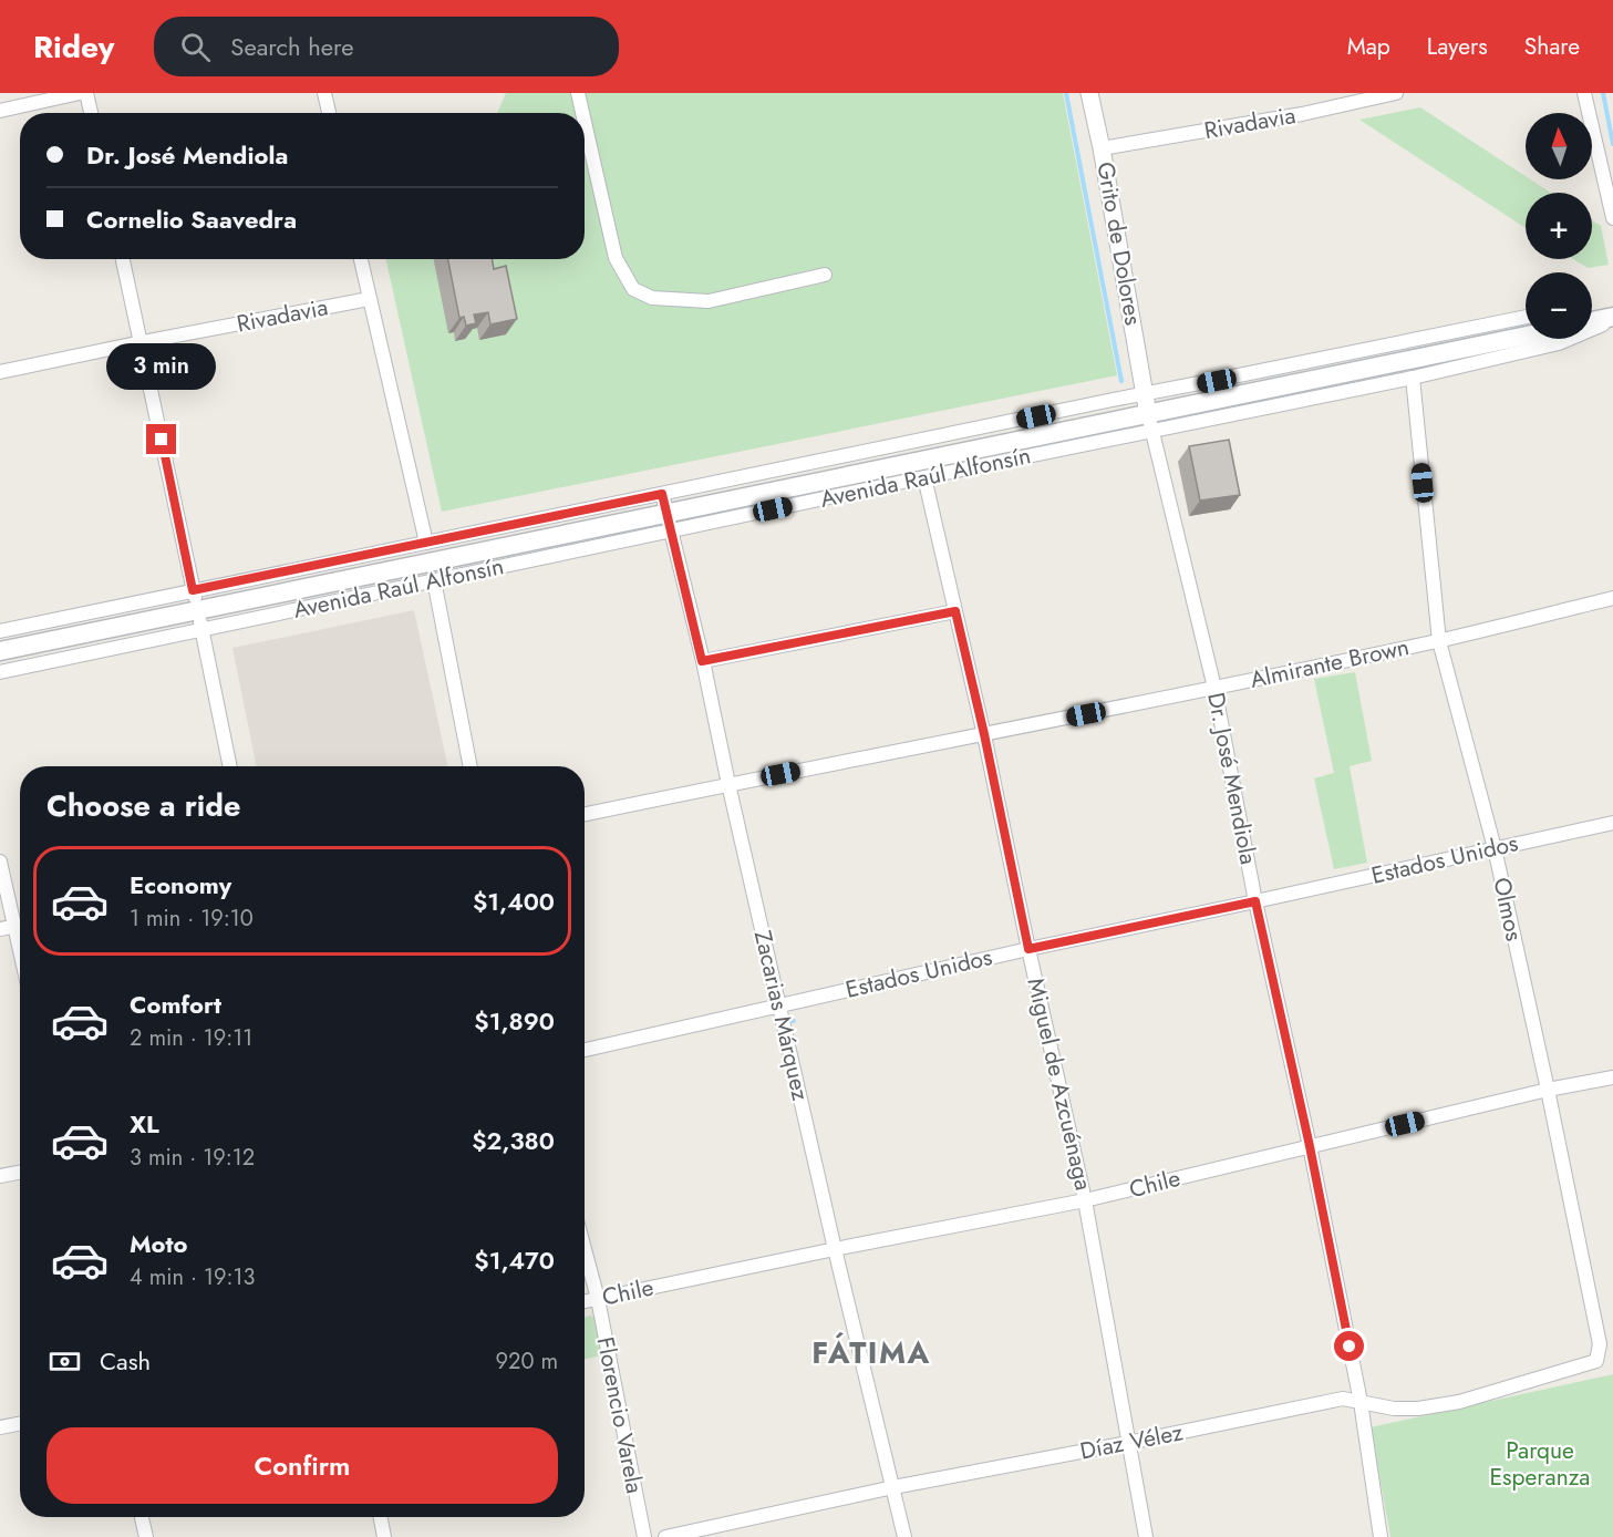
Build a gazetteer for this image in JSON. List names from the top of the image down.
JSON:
{
  "streets": {
    "main road": ["Avenida Raúl Alfonsín"],
    "street": [
      "Rivadavia",
      "Grito de Dolores",
      "Almirante Brown",
      "Dr. José Mendiola",
      "Estados Unidos",
      "Olmos",
      "Zacarias Márquez",
      "Miguel de Azcuénaga",
      "Chile",
      "Florencio Varela",
      "Díaz Vélez"
    ]
  },
  "crossings": [
    ["Rivadavia", "Grito de Dolores"],
    ["Grito de Dolores", "Avenida Raúl Alfonsín"],
    ["Grito de Dolores", "Dr. José Mendiola"],
    ["Avenida Raúl Alfonsín", "Dr. José Mendiola"],
    ["Avenida Raúl Alfonsín", "Olmos"],
    ["Avenida Raúl Alfonsín", "Zacarias Márquez"],
    ["Avenida Raúl Alfonsín", "Miguel de Azcuénaga"],
    ["Almirante Brown", "Dr. José Mendiola"],
    ["Almirante Brown", "Olmos"],
    ["Almirante Brown", "Zacarias Márquez"],
    ["Almirante Brown", "Miguel de Azcuénaga"],
    ["Dr. José Mendiola", "Estados Unidos"],
    ["Dr. José Mendiola", "Chile"],
    ["Dr. José Mendiola", "Díaz Vélez"],
    ["Estados Unidos", "Olmos"],
    ["Estados Unidos", "Zacarias Márquez"],
    ["Estados Unidos", "Miguel de Azcuénaga"],
    ["Olmos", "Chile"],
    ["Olmos", "Díaz Vélez"],
    ["Zacarias Márquez", "Chile"],
    ["Zacarias Márquez", "Díaz Vélez"],
    ["Miguel de Azcuénaga", "Chile"],
    ["Miguel de Azcuénaga", "Díaz Vélez"],
    ["Chile", "Florencio Varela"]
  ],
  "districts": ["FÁTIMA"],
  "parks": ["Parque Esperanza"],
  "north": "top",
  "page": {
    "header": "Ridey",
    "search": "Search here",
    "nav": ["Map", "Layers", "Share"],
    "map_buttons": ["+", "−"],
    "banner": ["Dr. José Mendiola", "Cornelio Saavedra"],
    "bubble": "3 min",
    "heading": "Choose a ride",
    "list": [
      {
        "name": "Economy",
        "note": "1 min · 19:10",
        "value": "$1,400"
      },
      {
        "name": "Comfort",
        "note": "2 min · 19:11",
        "value": "$1,890"
      },
      {
        "name": "XL",
        "note": "3 min · 19:12",
        "value": "$2,380"
      },
      {
        "name": "Moto",
        "note": "4 min · 19:13",
        "value": "$1,470"
      }
    ],
    "pay": ["Cash", "920 m"],
    "buttons": "Confirm"
  }
}
